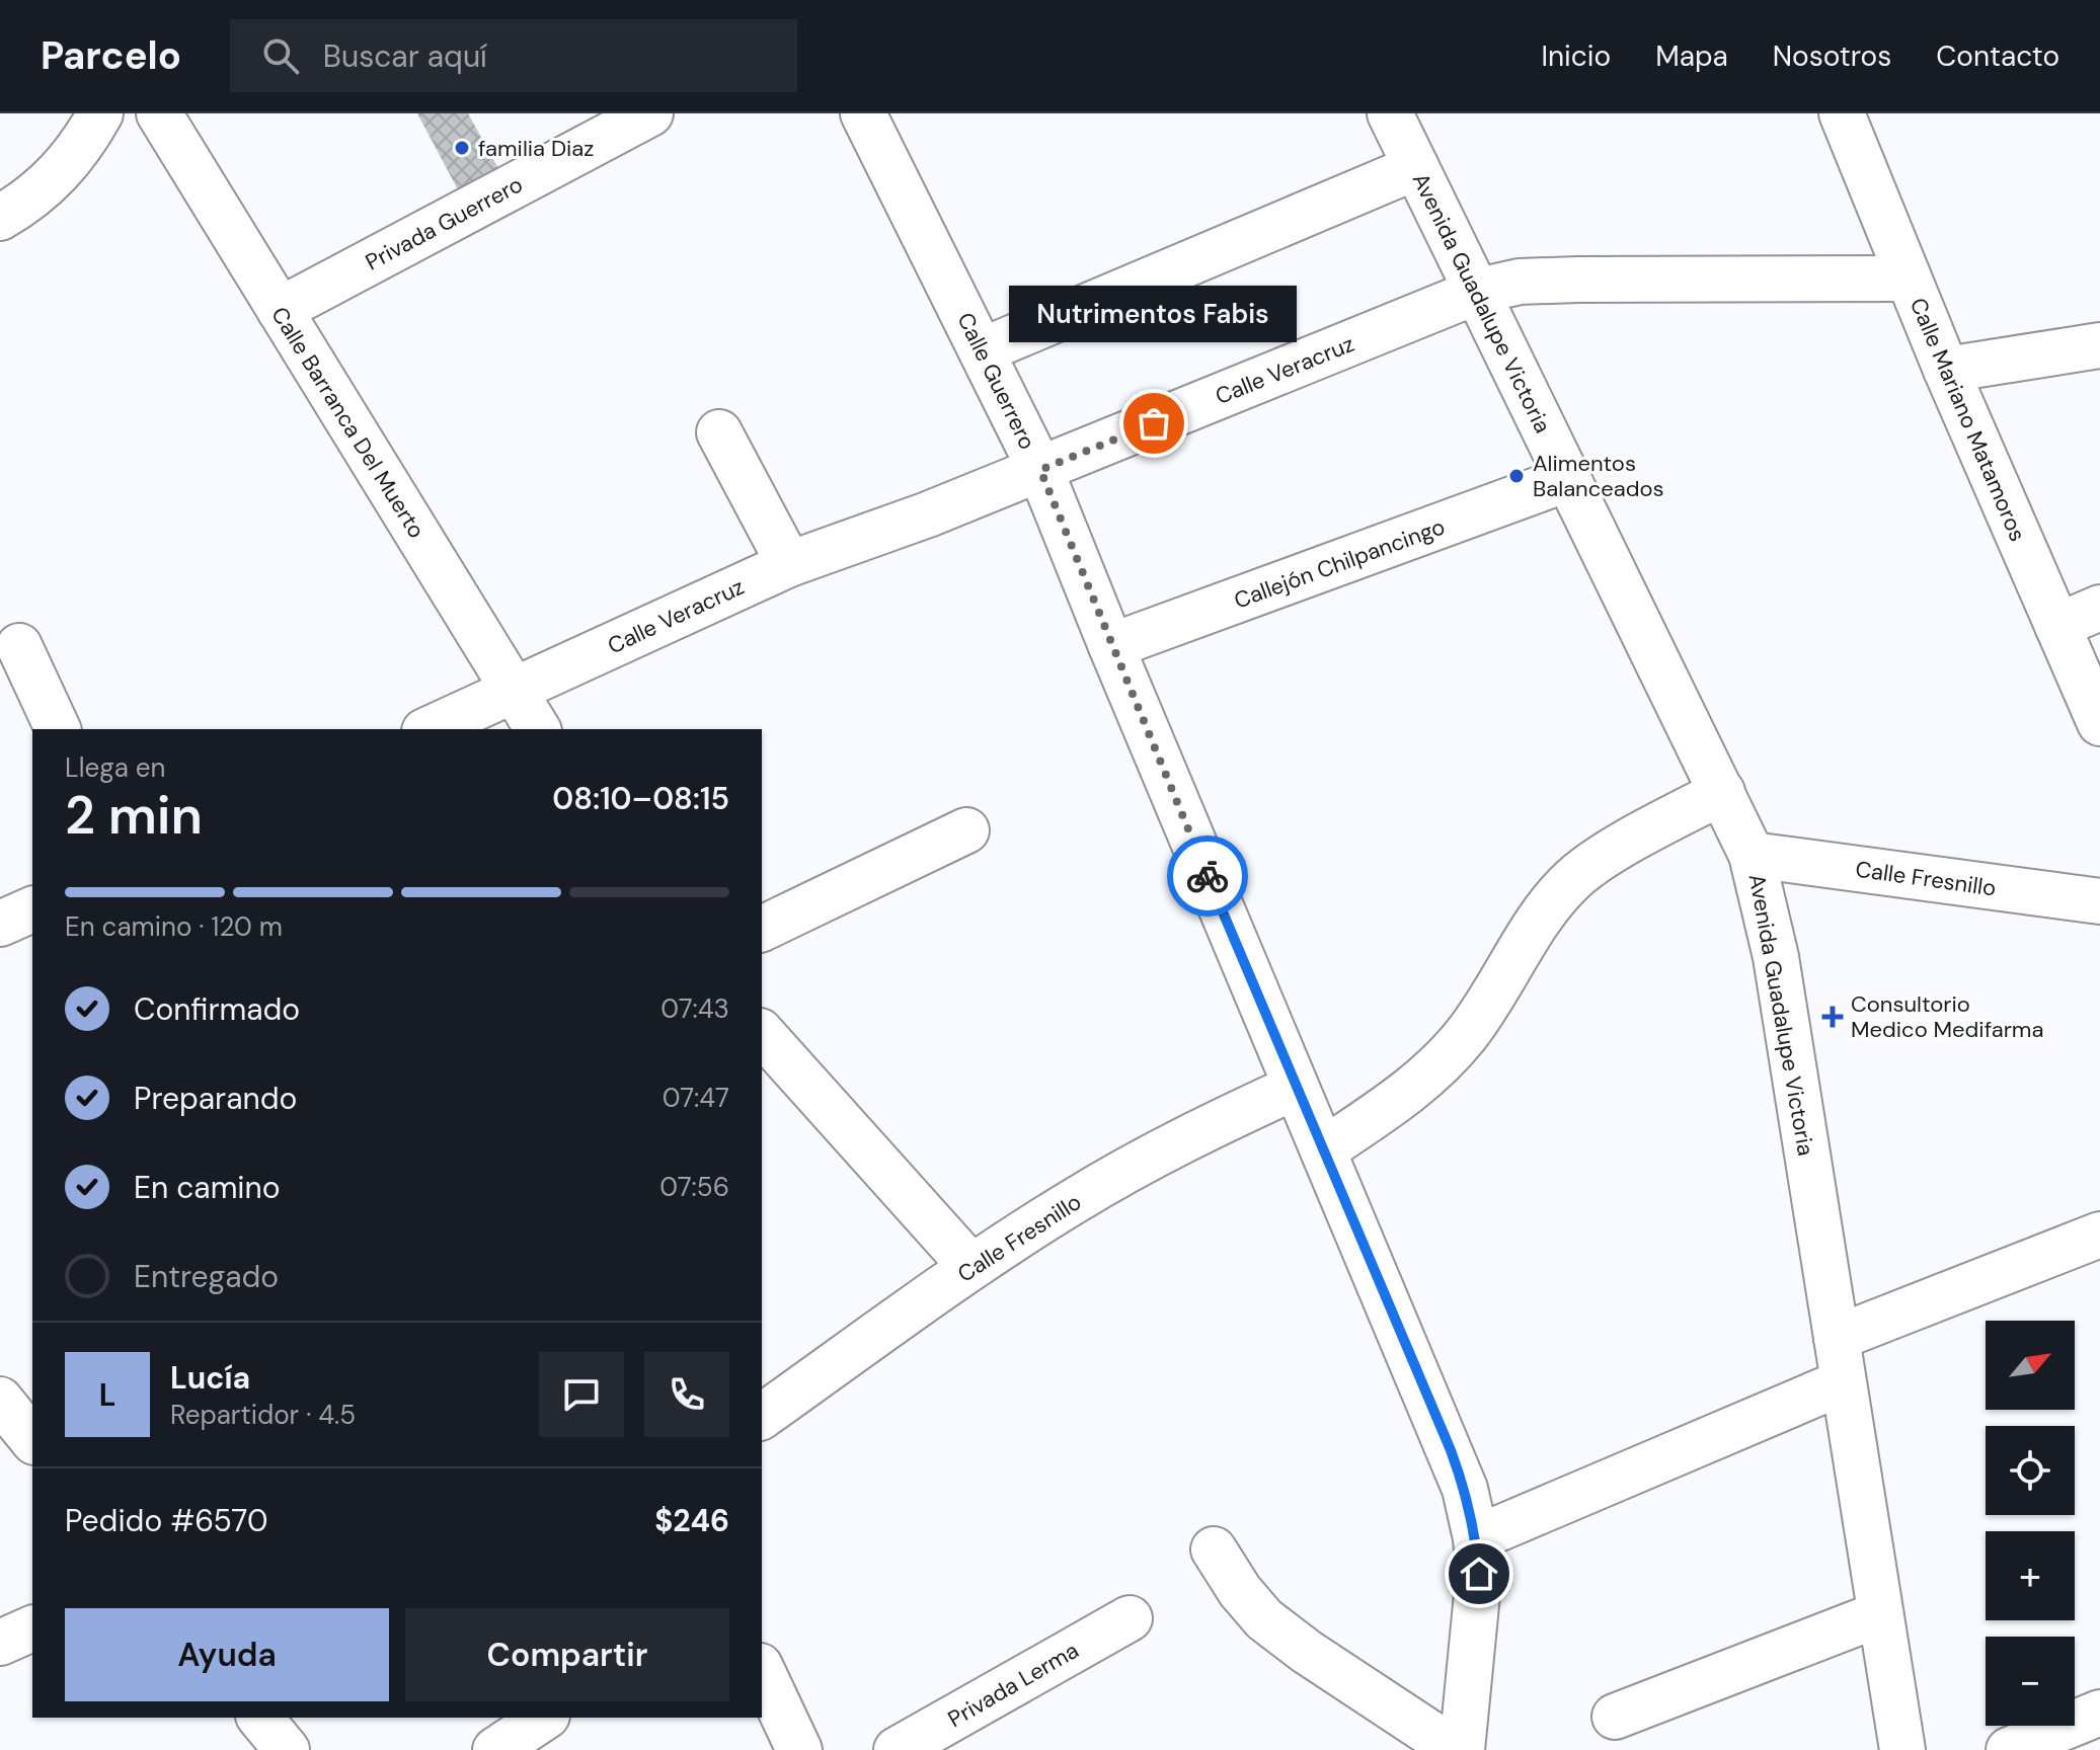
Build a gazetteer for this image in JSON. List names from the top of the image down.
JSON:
{
  "streets": {
    "street": [
      "Privada Guerrero",
      "Avenida Guadalupe Victoria",
      "Calle Veracruz",
      "Calle Guerrero",
      "Calle Mariano Matamoros",
      "Calle Barranca Del Muerto",
      "Callejón Chilpancingo",
      "Calle Fresnillo",
      "Privada Lerma"
    ]
  },
  "crossings": [
    ["Privada Guerrero", "Calle Barranca Del Muerto"],
    ["Avenida Guadalupe Victoria", "Calle Veracruz"],
    ["Avenida Guadalupe Victoria", "Callejón Chilpancingo"],
    ["Avenida Guadalupe Victoria", "Calle Fresnillo"],
    ["Calle Veracruz", "Calle Guerrero"],
    ["Calle Veracruz", "Calle Mariano Matamoros"],
    ["Calle Veracruz", "Calle Barranca Del Muerto"],
    ["Calle Guerrero", "Callejón Chilpancingo"],
    ["Calle Guerrero", "Calle Fresnillo"]
  ],
  "places": {
    "other": ["familia Diaz", "Nutrimentos Fabis", "Alimentos Balanceados"],
    "health": ["Consultorio Medico Medifarma"]
  },
  "north": "top right",
  "page": {
    "header": "Parcelo",
    "search": "Buscar aquí",
    "nav": [
      "Inicio",
      "Mapa",
      "Nosotros",
      "Contacto"
    ],
    "bubble": "Nutrimentos Fabis",
    "heading": ["2 min", "Llega en", "08:10–08:15"],
    "panel": [
      "Lucía",
      "Repartidor · 4.5",
      "Pedido #6570",
      "$246"
    ],
    "bar": "En camino · 120 m",
    "list": [
      ["Confirmado", "07:43"],
      ["Preparando", "07:47"],
      ["En camino", "07:56"],
      "Entregado"
    ],
    "map_buttons": ["+", "−"],
    "round": "L",
    "buttons": ["Ayuda", "Compartir"]
  }
}
